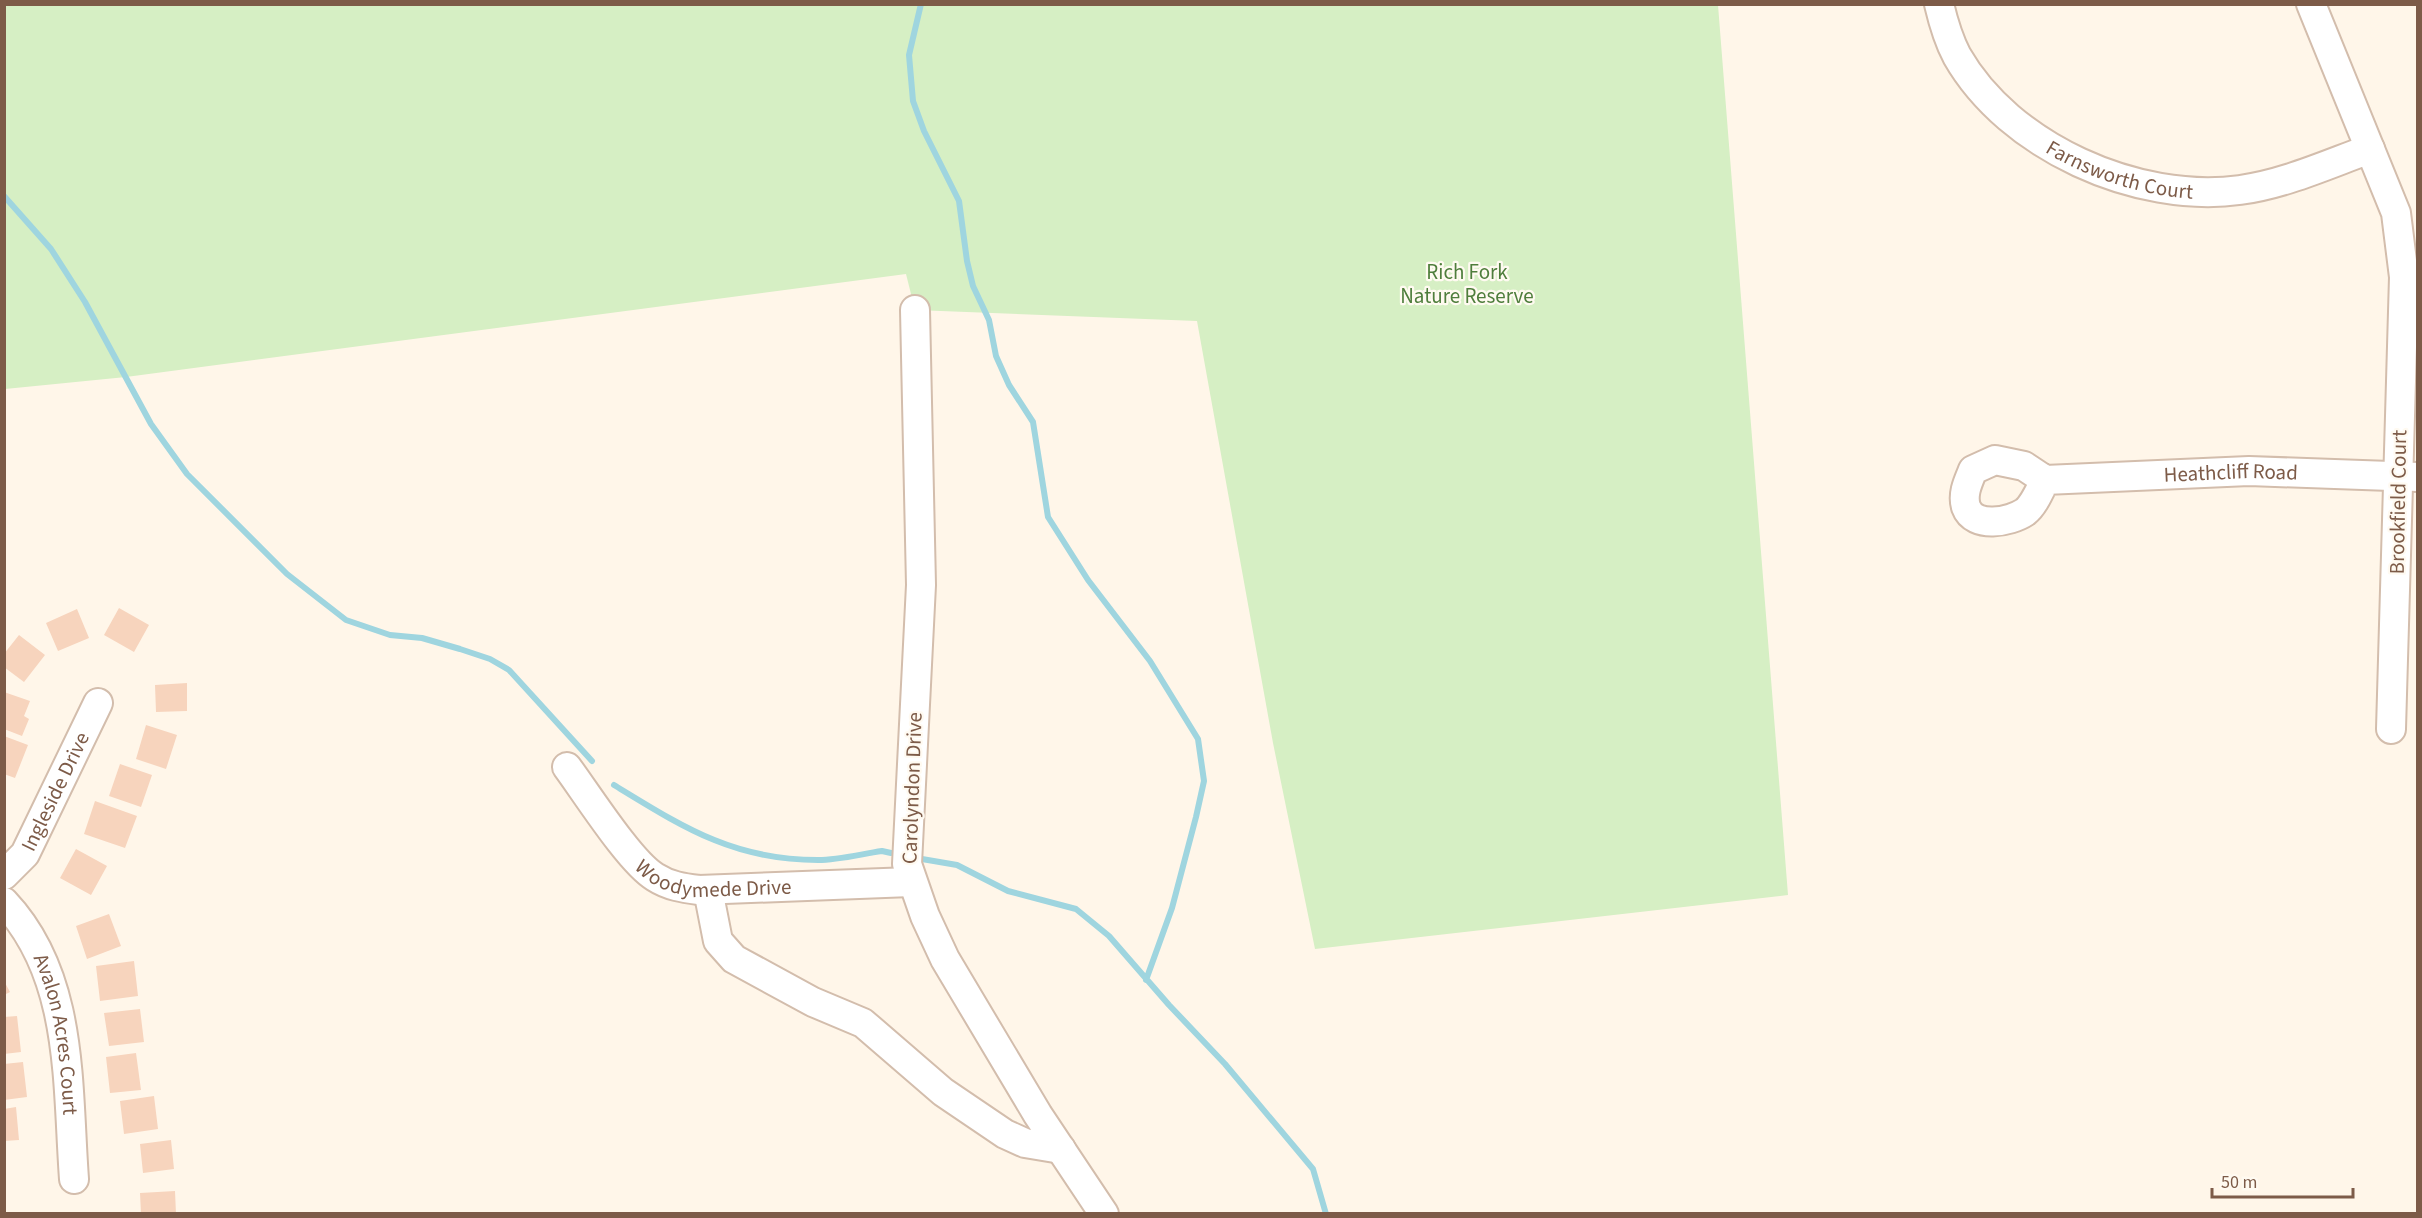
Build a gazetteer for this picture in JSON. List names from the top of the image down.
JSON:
{
  "streets": {
    "street": [
      "Farnsworth Court",
      "Heathcliff Road",
      "Brookfield Court",
      "Carolyndon Drive",
      "Ingleside Drive",
      "Woodymede Drive",
      "Avalon Acres Court"
    ]
  },
  "crossings": [
    ["Farnsworth Court", "Brookfield Court"],
    ["Heathcliff Road", "Brookfield Court"],
    ["Carolyndon Drive", "Woodymede Drive"]
  ],
  "parks": ["Rich Fork Nature Reserve"],
  "scale_bar": "50 m"
}
